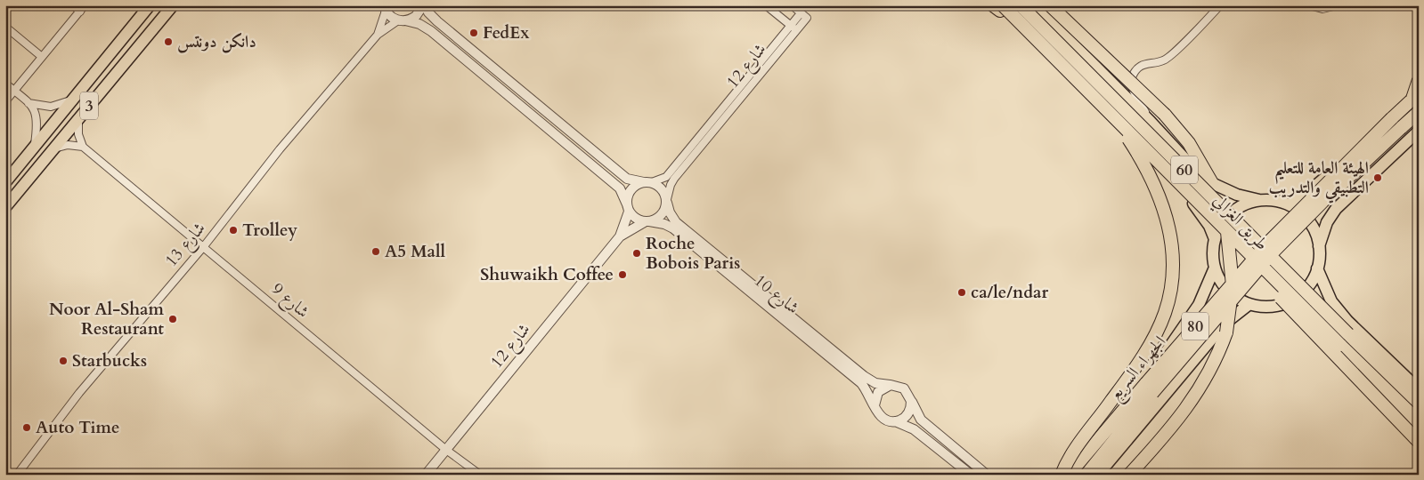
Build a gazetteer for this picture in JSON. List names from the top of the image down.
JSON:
{
  "streets": {
    "highway": [
      "60",
      "طريق الغزالي",
      "80",
      "الجهراء السريع"
    ],
    "main road": ["3"],
    "street": [
      "شارع 12",
      "شارع 13",
      "شارع 10",
      "شارع 9"
    ]
  },
  "crossings": [
    ["شارع 12", "شارع 10"],
    ["شارع 12", "شارع 9"],
    ["طريق الغزالي", "الجهراء السريع"],
    ["شارع 13", "شارع 9"]
  ],
  "places": [
    "FedEx",
    "دانكن دونتس",
    "الهيئة العامة للتعليم التطبيقي والتدريب",
    "Trolley",
    "A5 Mall",
    "Roche Bobois Paris",
    "Shuwaikh Coffee",
    "ca/le/ndar",
    "Noor Al-Sham Restaurant",
    "Starbucks",
    "Auto Time"
  ]
}
